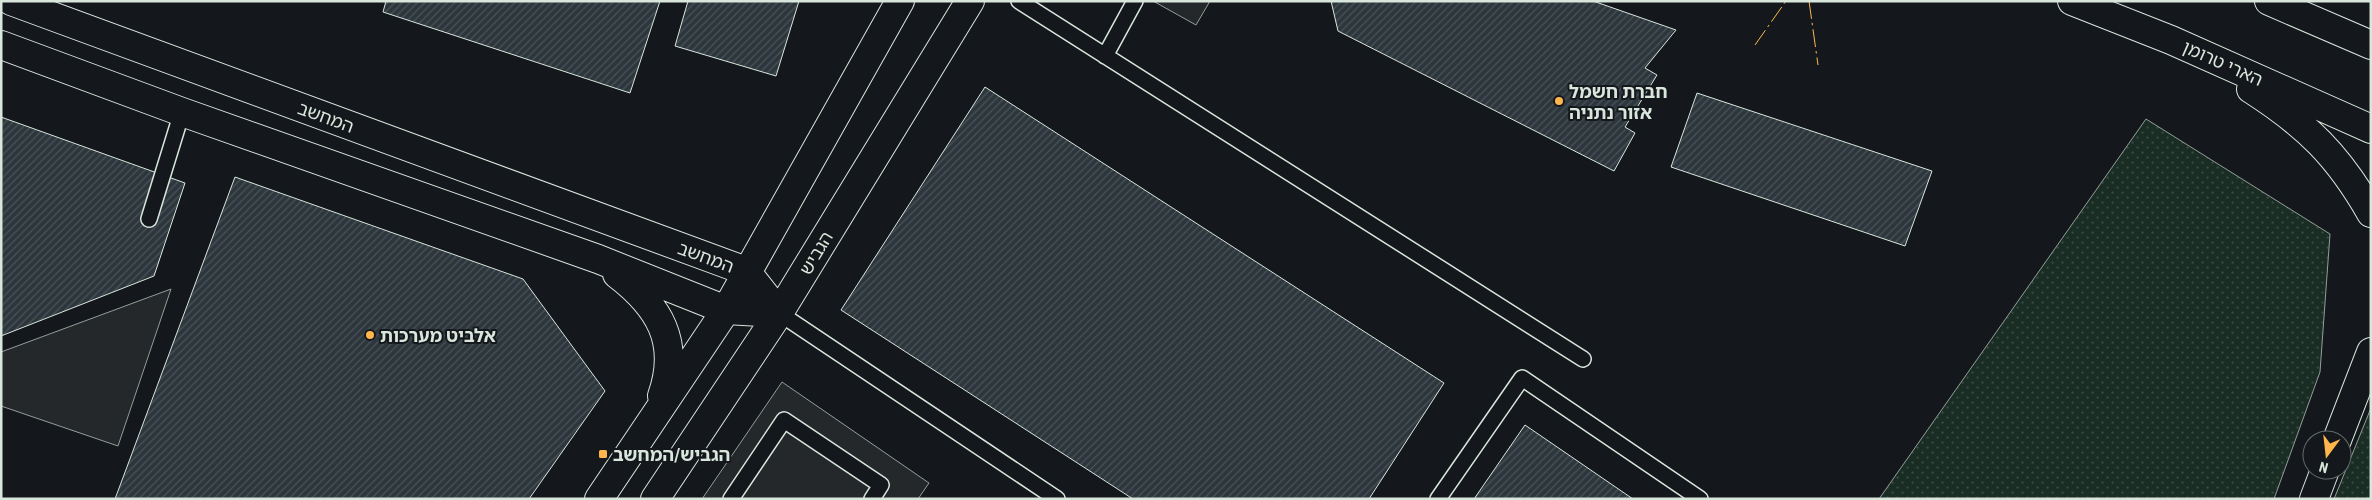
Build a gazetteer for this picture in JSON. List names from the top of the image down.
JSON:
{
  "streets": {
    "street": ["הארי טרומן", "המחשב", "הגביש"]
  },
  "crossings": [
    ["המחשב", "הגביש"]
  ],
  "places": {
    "other": ["חברת חשמל אזור נתניה", "אלביט מערכות"],
    "transit": ["הגביש/המחשב"]
  },
  "north": "bottom"
}
